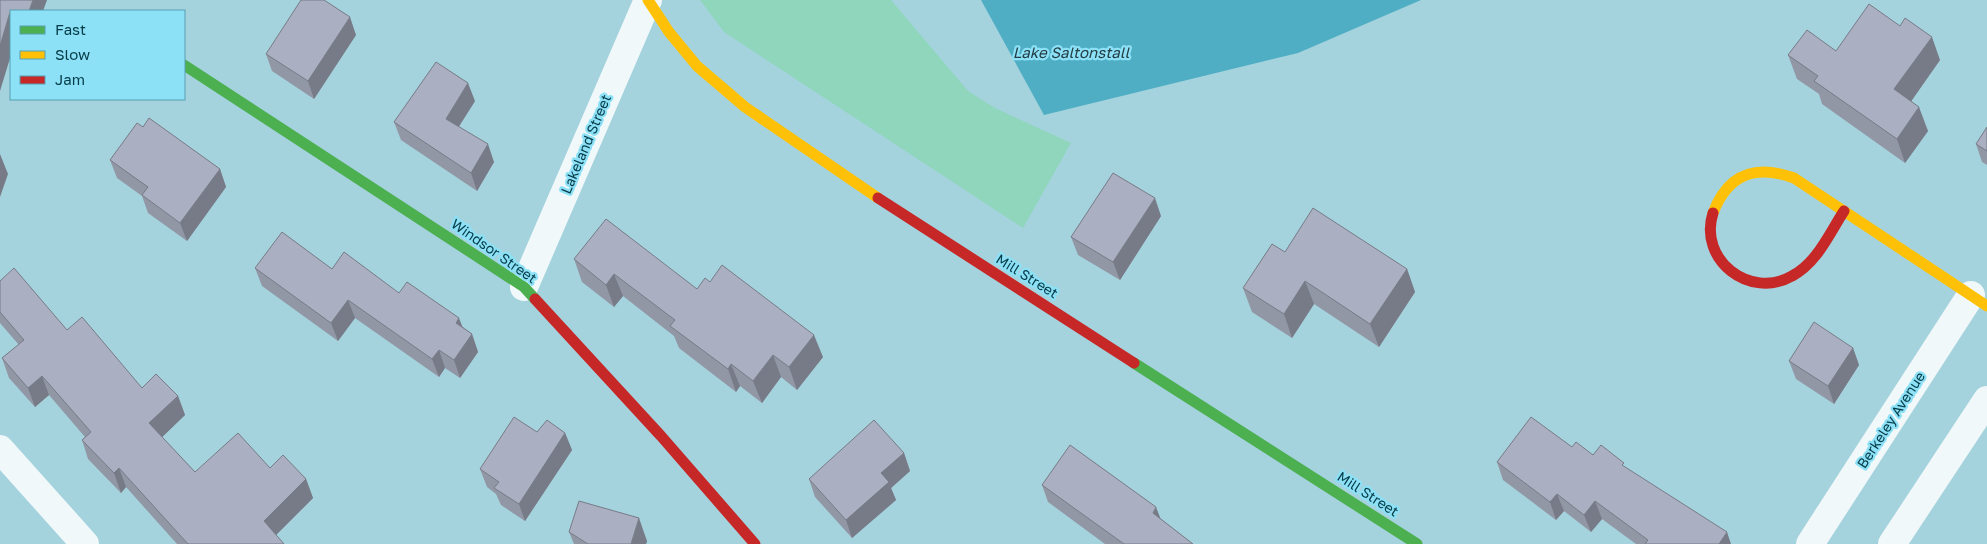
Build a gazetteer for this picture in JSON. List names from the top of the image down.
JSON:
{
  "streets": {
    "street": [
      "Lakeland Street",
      "Windsor Street",
      "Mill Street",
      "Berkeley Avenue"
    ]
  },
  "crossings": [
    ["Lakeland Street", "Windsor Street"],
    ["Lakeland Street", "Mill Street"]
  ],
  "water": ["Lake Saltonstall"],
  "legend": ["Fast", "Slow", "Jam"]
}
